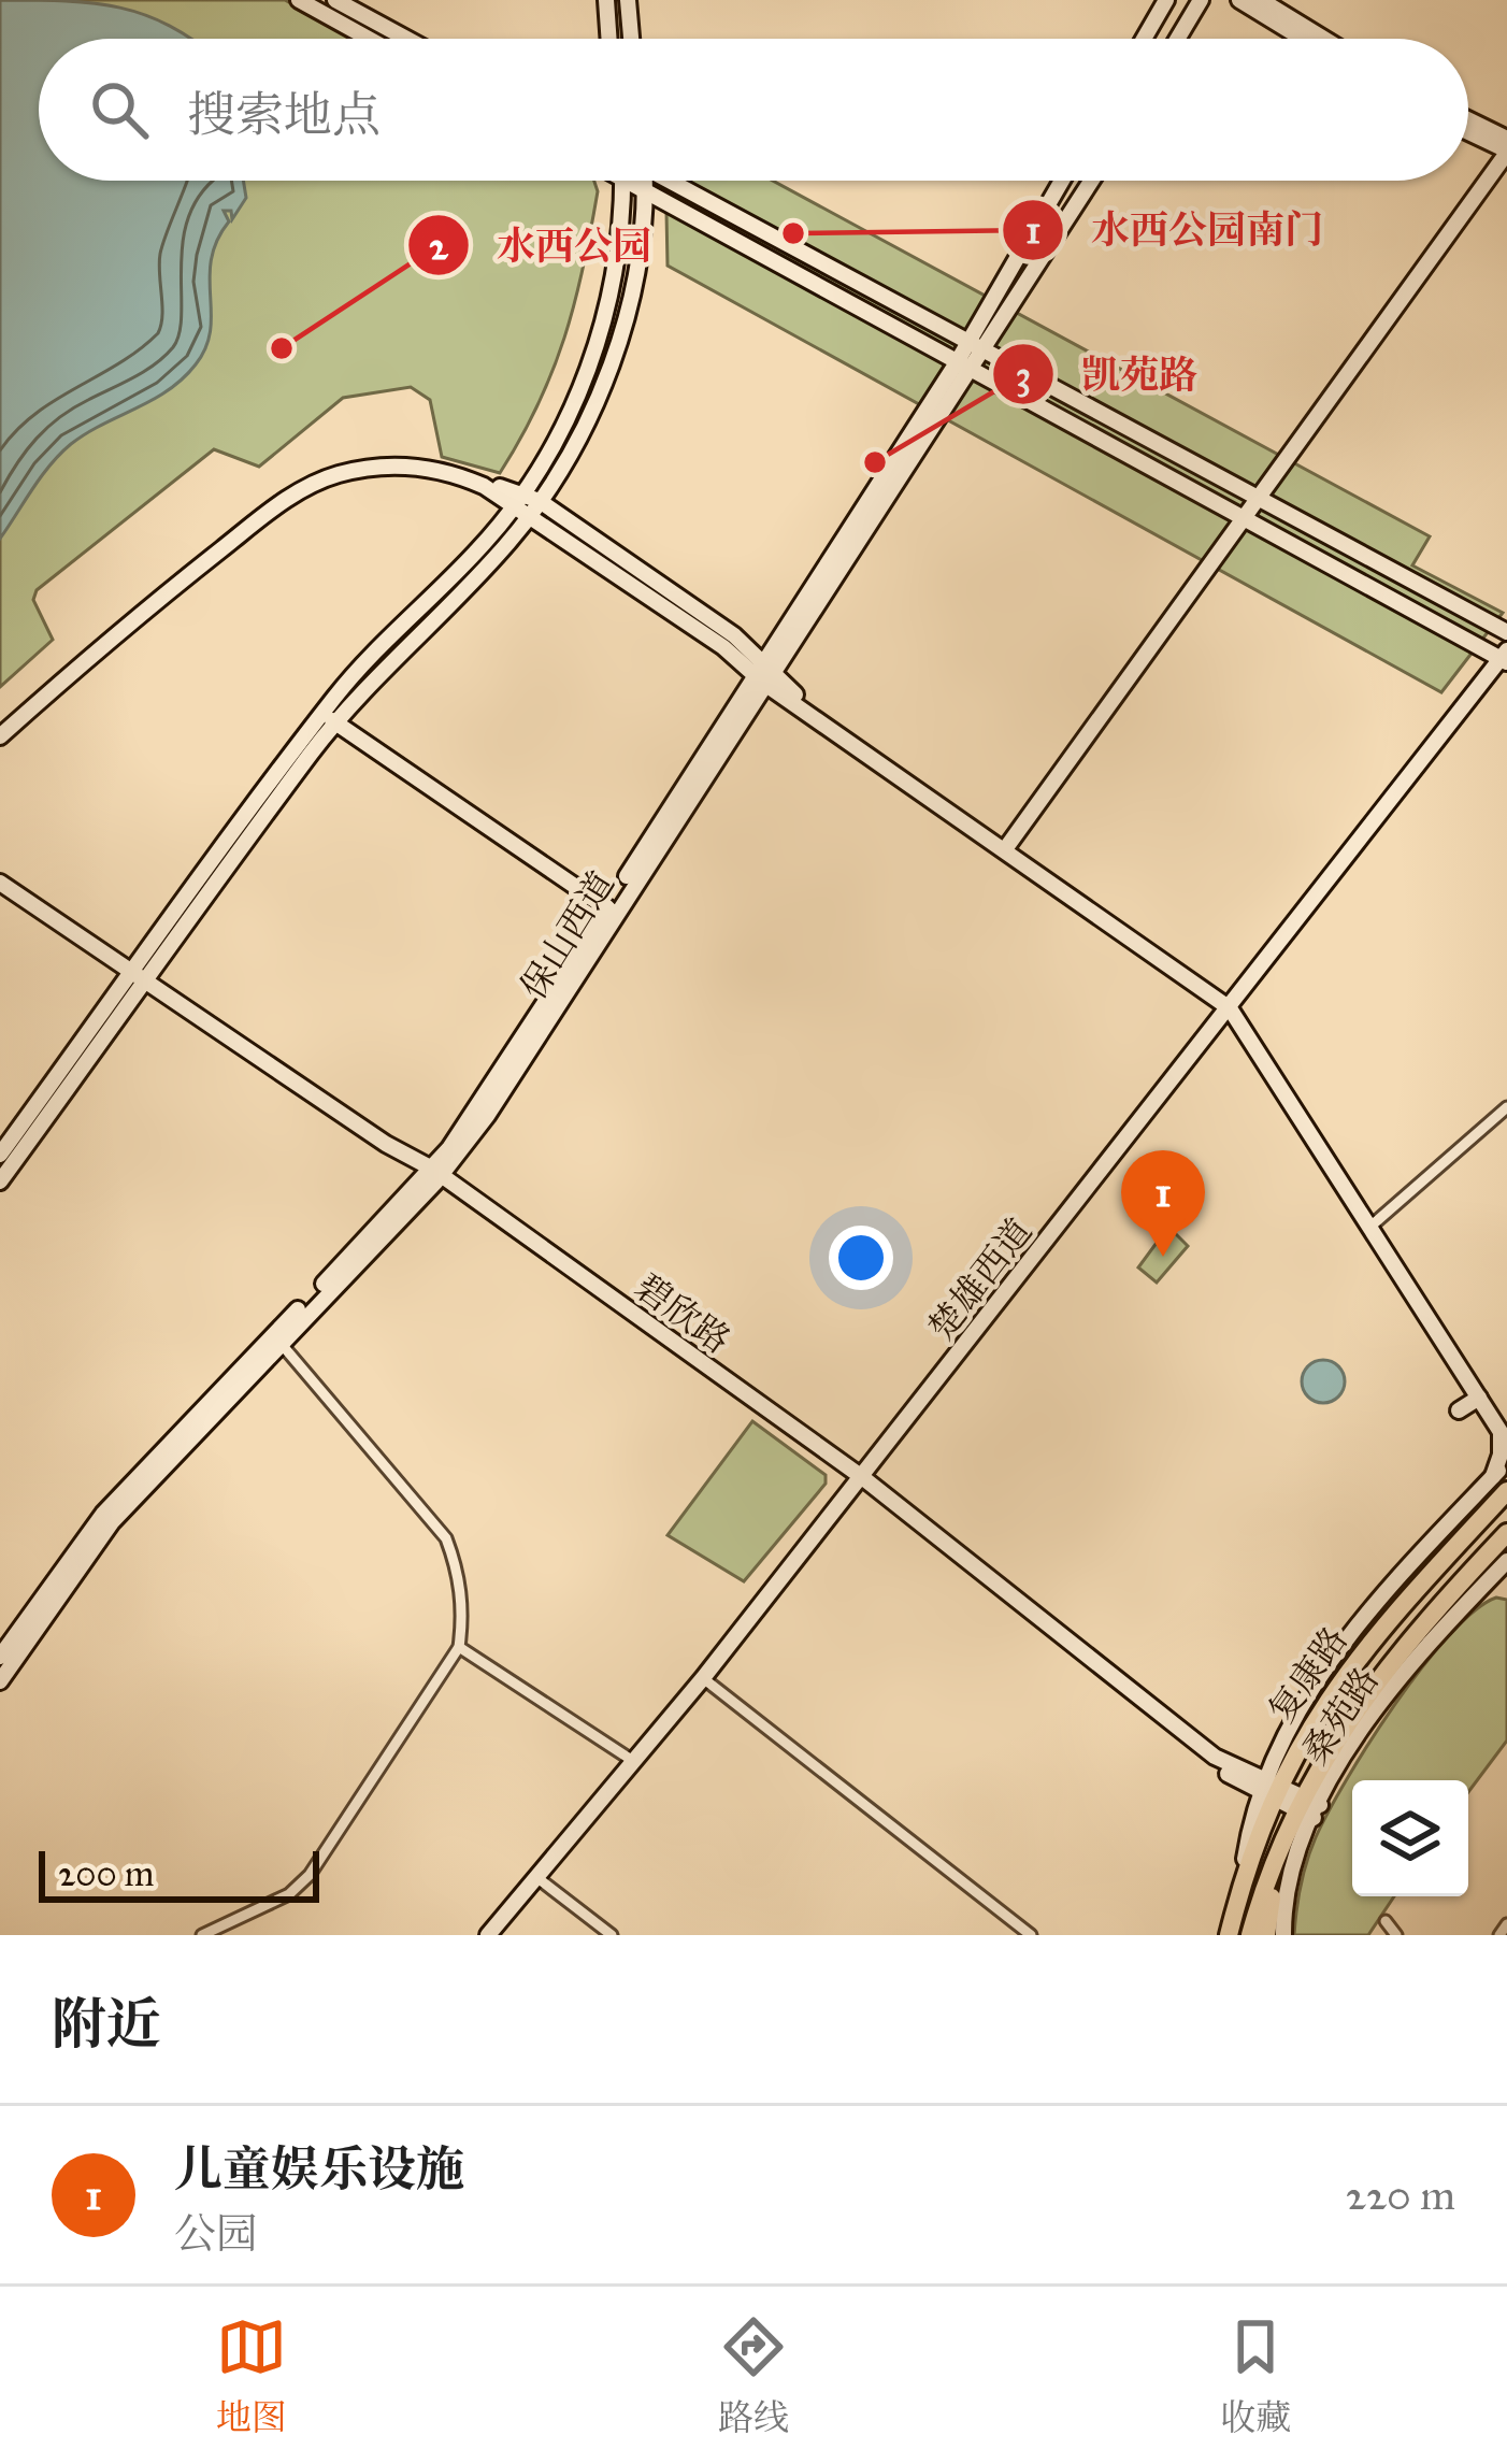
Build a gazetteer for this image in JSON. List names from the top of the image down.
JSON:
{
  "streets": {
    "highway": ["复康路"],
    "main road": [
      "保山西道",
      "楚雄西道",
      "碧欣路",
      "桑苑路"
    ]
  },
  "crossings": [
    ["保山西道", "碧欣路"],
    ["楚雄西道", "碧欣路"],
    ["碧欣路", "复康路"],
    ["碧欣路", "桑苑路"],
    ["复康路", "桑苑路"]
  ],
  "places": ["水西公园南门", "水西公园", "凯苑路"],
  "scale_bar": "200 m",
  "page": {
    "search": "搜索地点",
    "pins": "1",
    "scale": "200 m",
    "heading": "附近",
    "list": [
      {
        "mark": "1",
        "name": "儿童娱乐设施",
        "note": "公园",
        "value": "220 m"
      }
    ],
    "nav": ["地图", "路线", "收藏"]
  }
}
